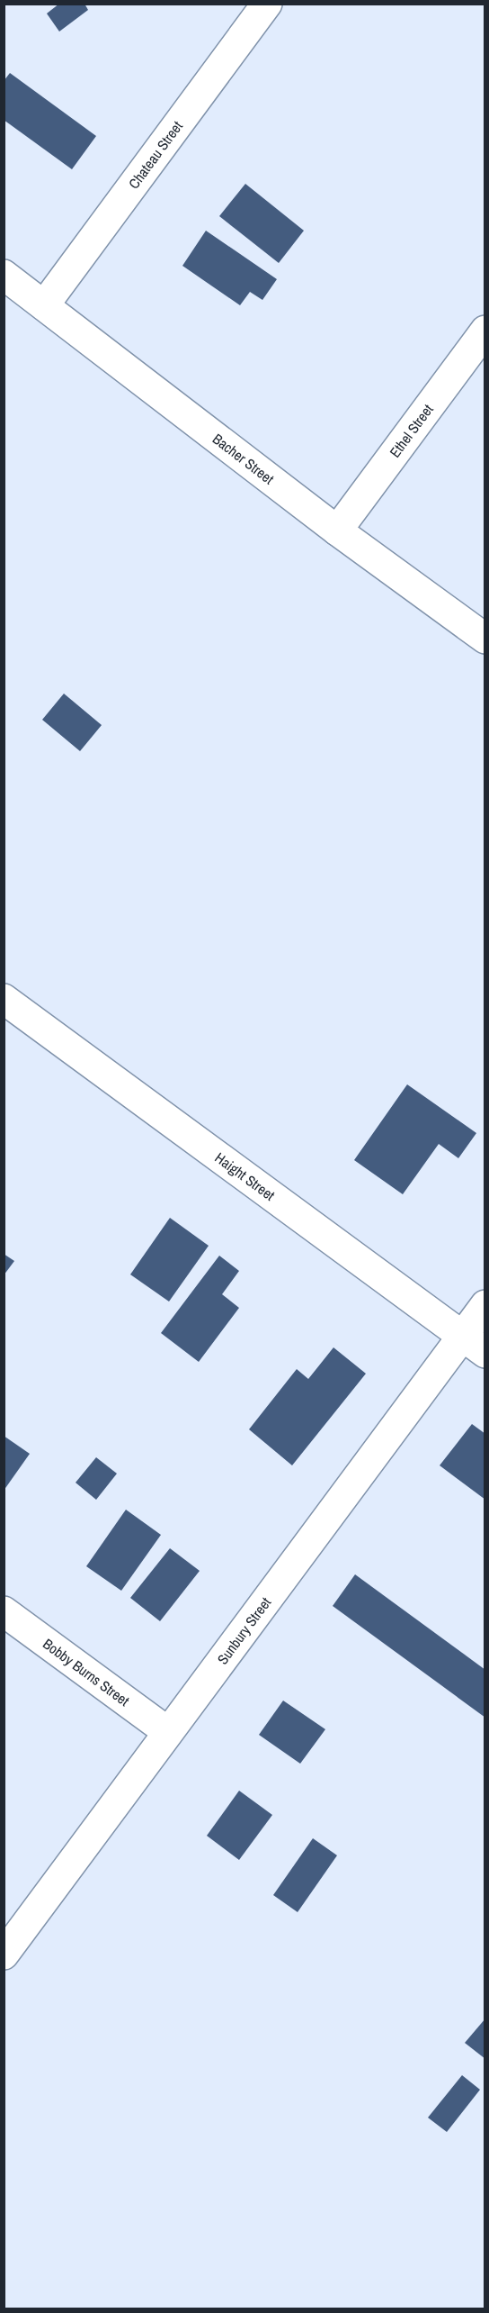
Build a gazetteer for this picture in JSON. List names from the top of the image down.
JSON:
{
  "streets": {
    "street": [
      "Chateau Street",
      "Ethel Street",
      "Bacher Street",
      "Haight Street",
      "Sunbury Street",
      "Bobby Burns Street"
    ]
  },
  "crossings": [
    ["Chateau Street", "Bacher Street"],
    ["Ethel Street", "Bacher Street"],
    ["Haight Street", "Sunbury Street"],
    ["Sunbury Street", "Bobby Burns Street"]
  ]
}
